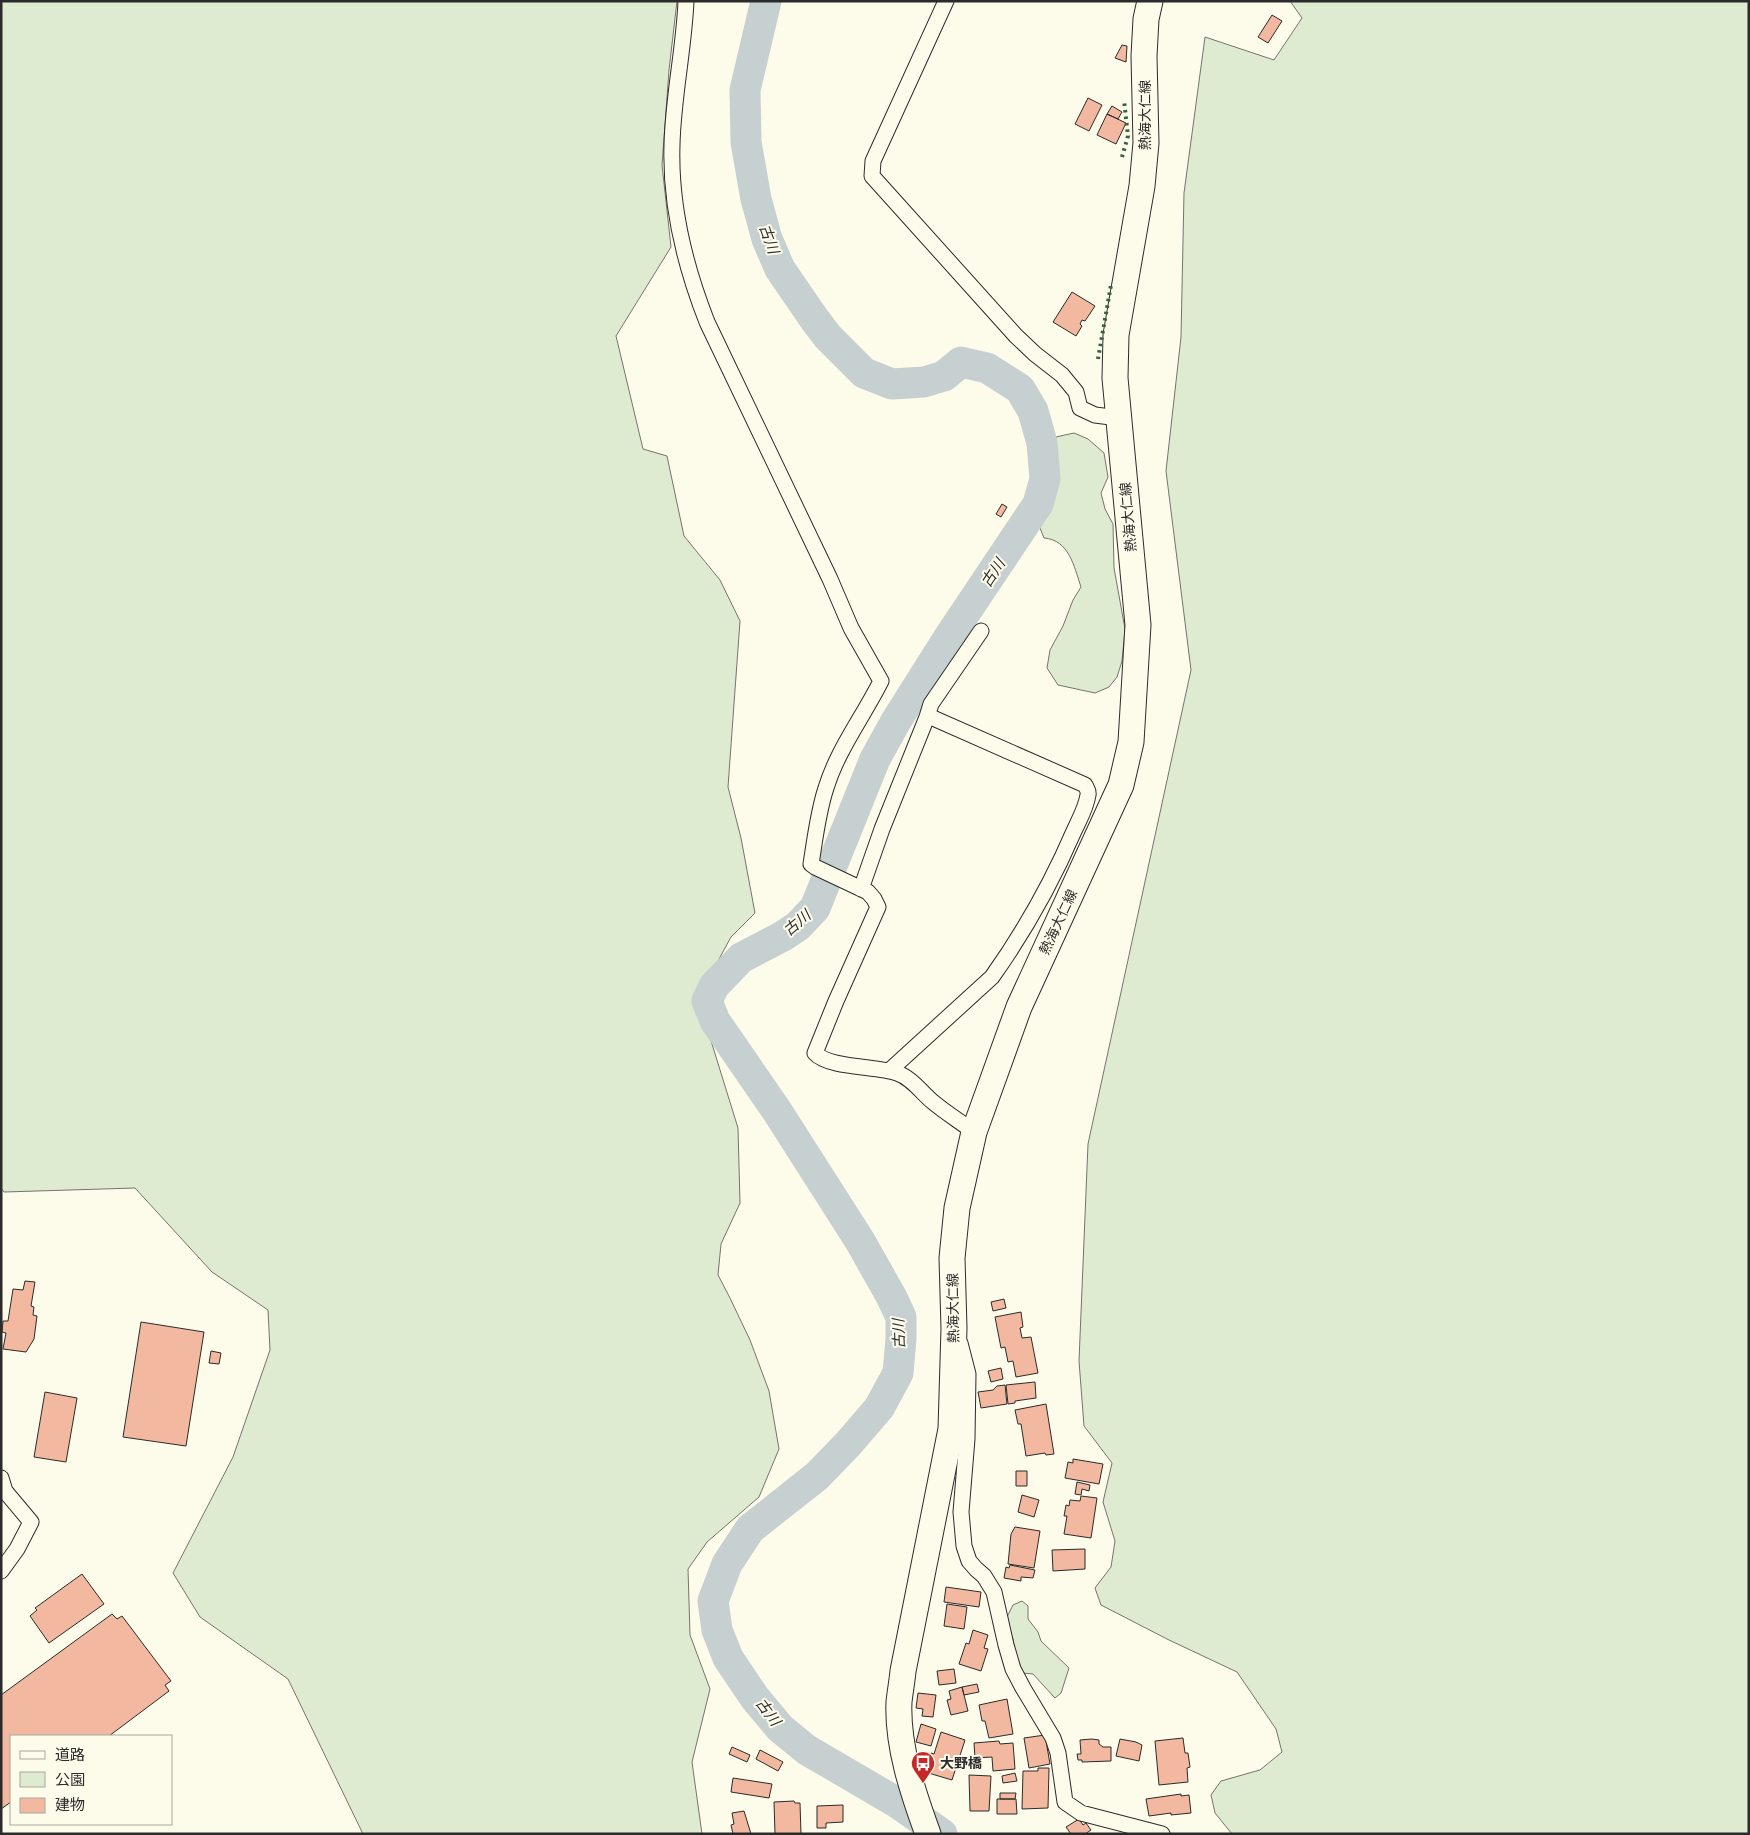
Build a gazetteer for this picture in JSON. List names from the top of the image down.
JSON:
{
  "streets": {
    "main road": ["熱海大仁線"]
  },
  "water": ["古川"],
  "places": {
    "bus stop": ["大野橋"]
  },
  "legend": ["道路", "公園", "建物"]
}
